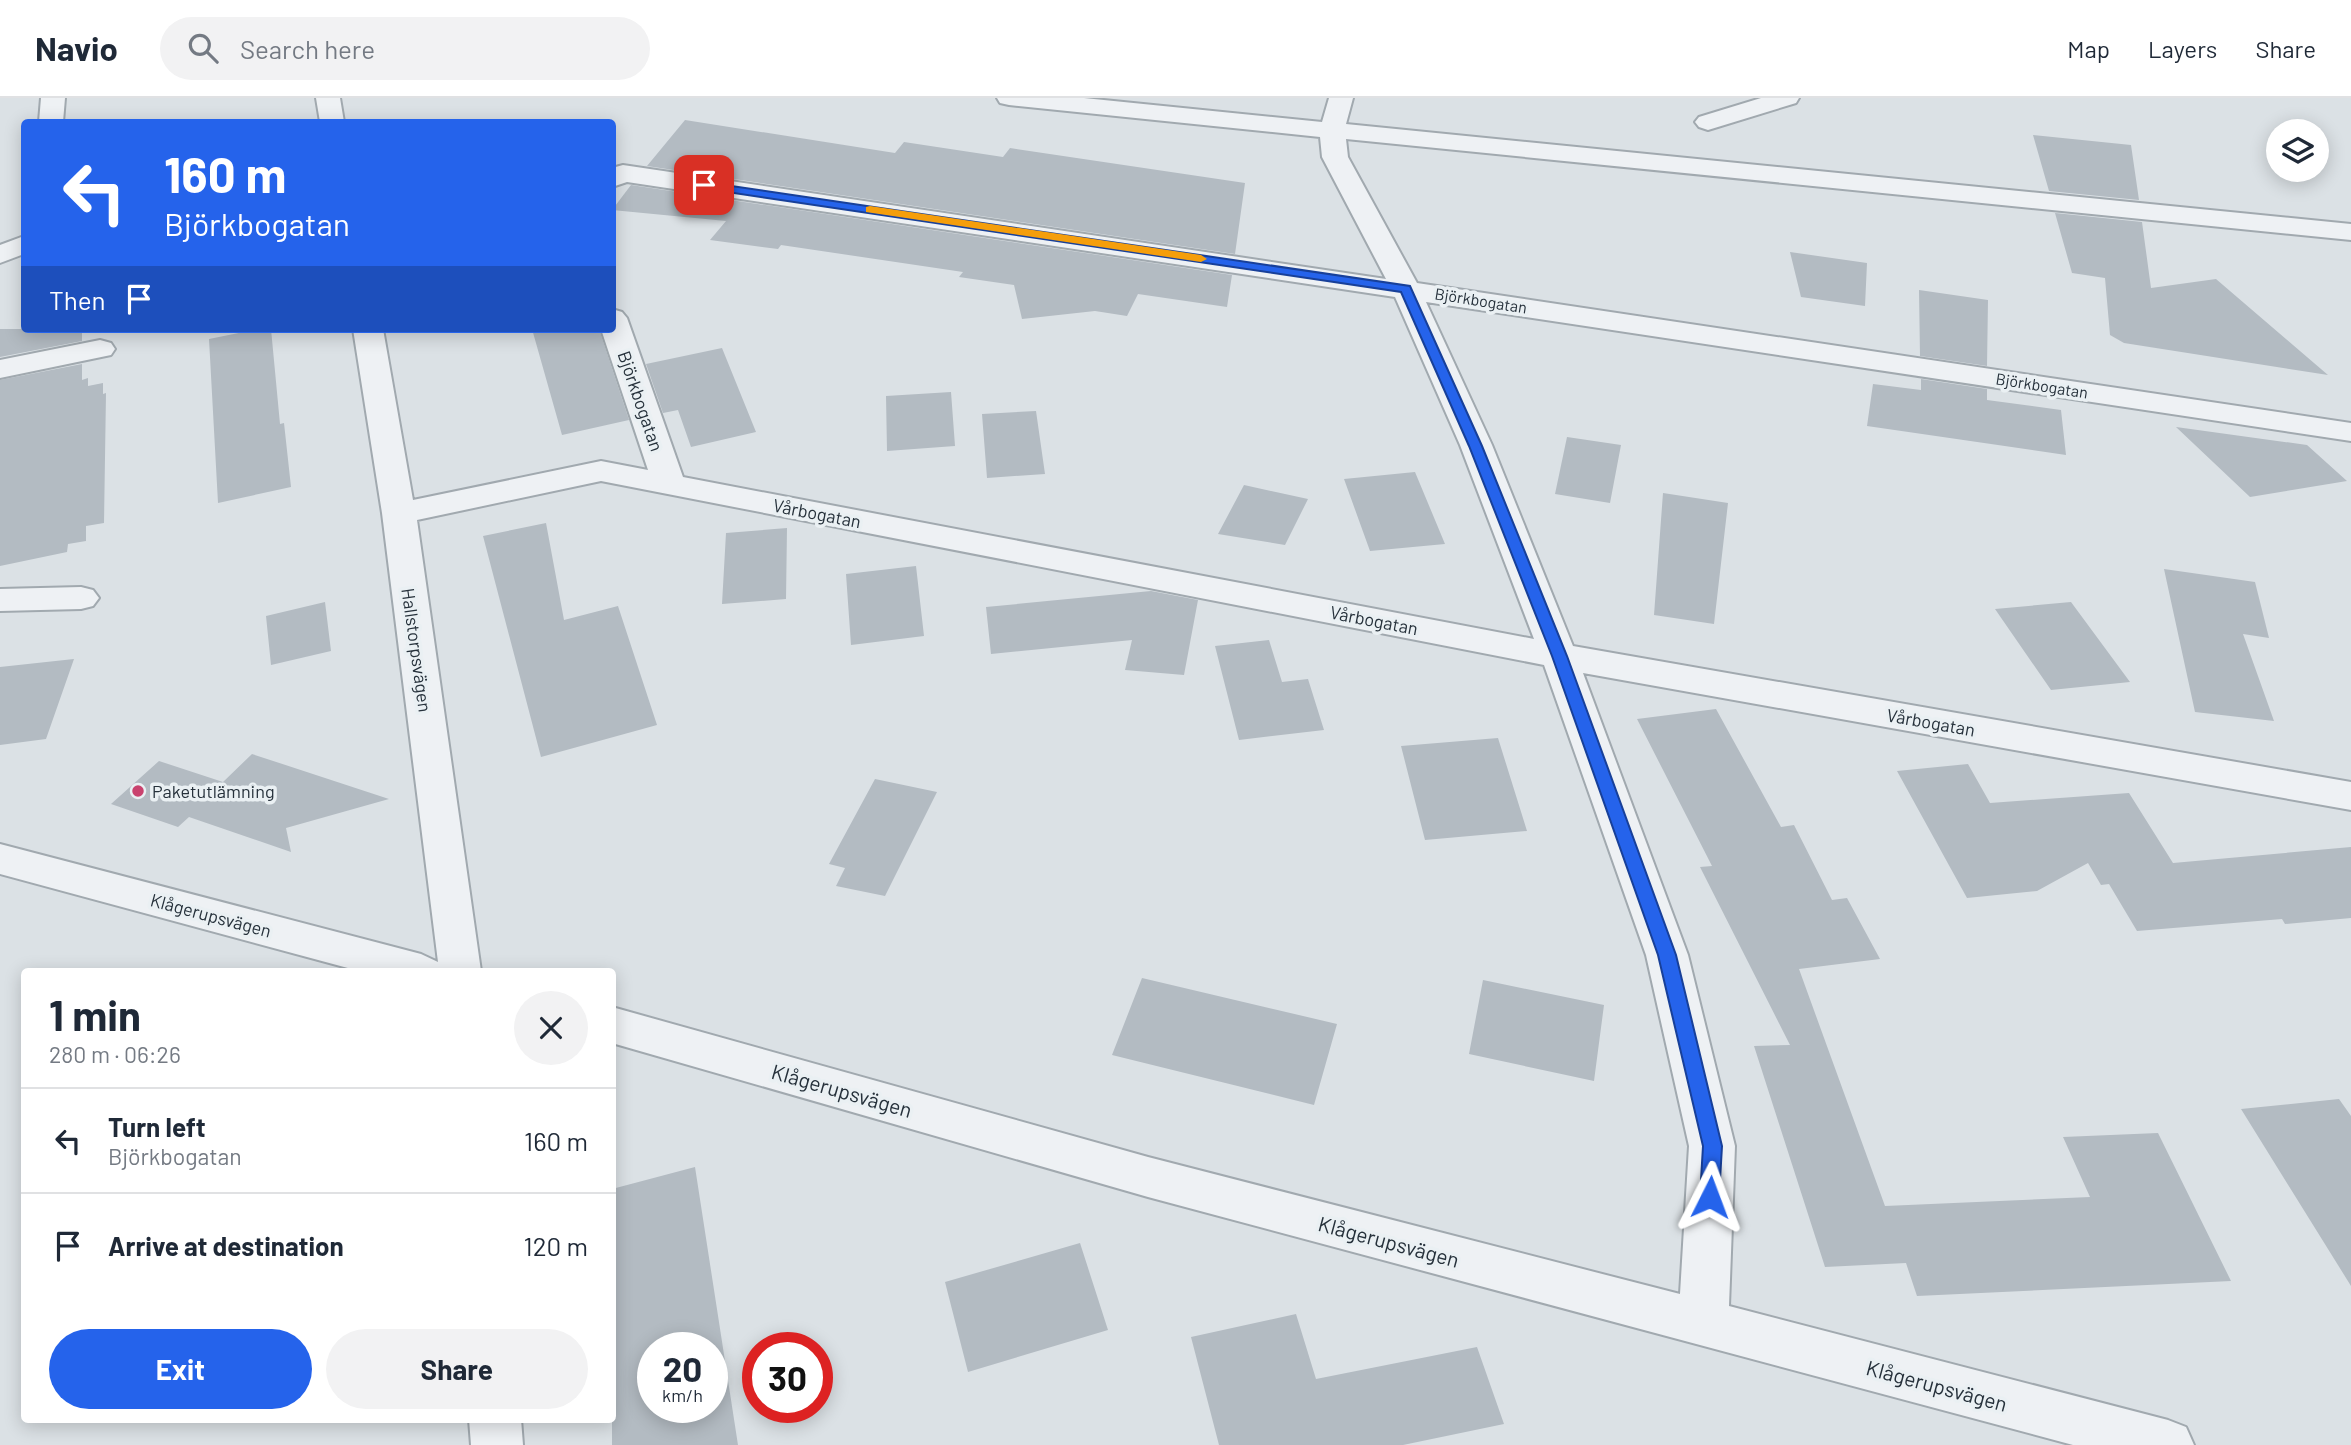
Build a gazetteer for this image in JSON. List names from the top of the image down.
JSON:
{
  "streets": {
    "street": [
      "Björkbogatan",
      "Vårbogatan",
      "Hallstorpsvägen",
      "Klågerupsvägen"
    ]
  },
  "crossings": [
    ["Björkbogatan", "Vårbogatan"],
    ["Vårbogatan", "Hallstorpsvägen"]
  ],
  "places": ["Paketutlämning"],
  "page": {
    "header": "Navio",
    "search": "Search here",
    "nav": ["Map", "Layers", "Share"],
    "turn": ["160 m", "Björkbogatan"],
    "then": "Then",
    "heading": ["1 min", "280 m · 06:26"],
    "list": [
      {
        "name": "Turn left",
        "note": "Björkbogatan",
        "value": "160 m"
      },
      {
        "name": "Arrive at destination",
        "value": "120 m"
      }
    ],
    "buttons": ["Exit", "Share"],
    "speed": "20 km/h",
    "limit": "30"
  }
}
